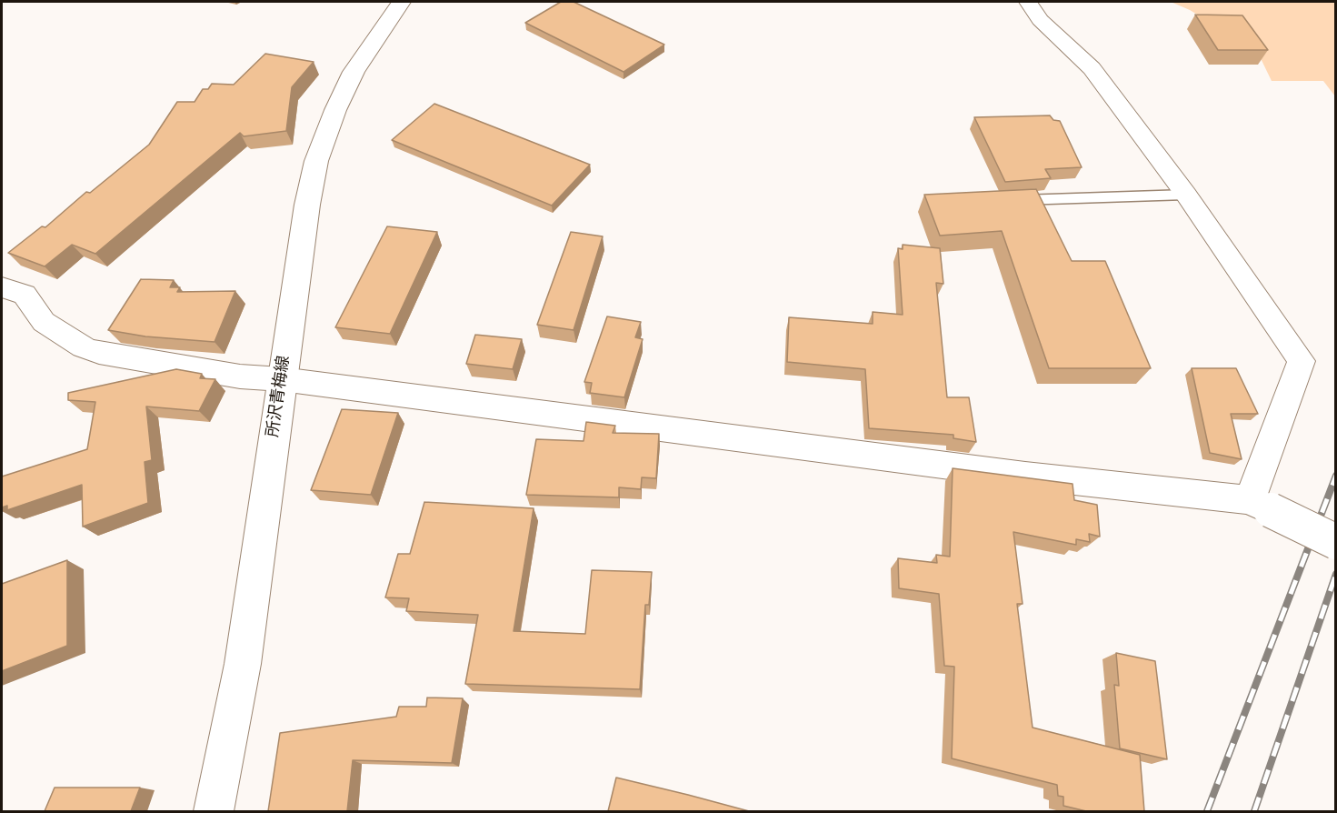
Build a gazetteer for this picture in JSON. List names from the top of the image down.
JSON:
{
  "streets": {
    "main road": ["所沢青梅線"]
  }
}
